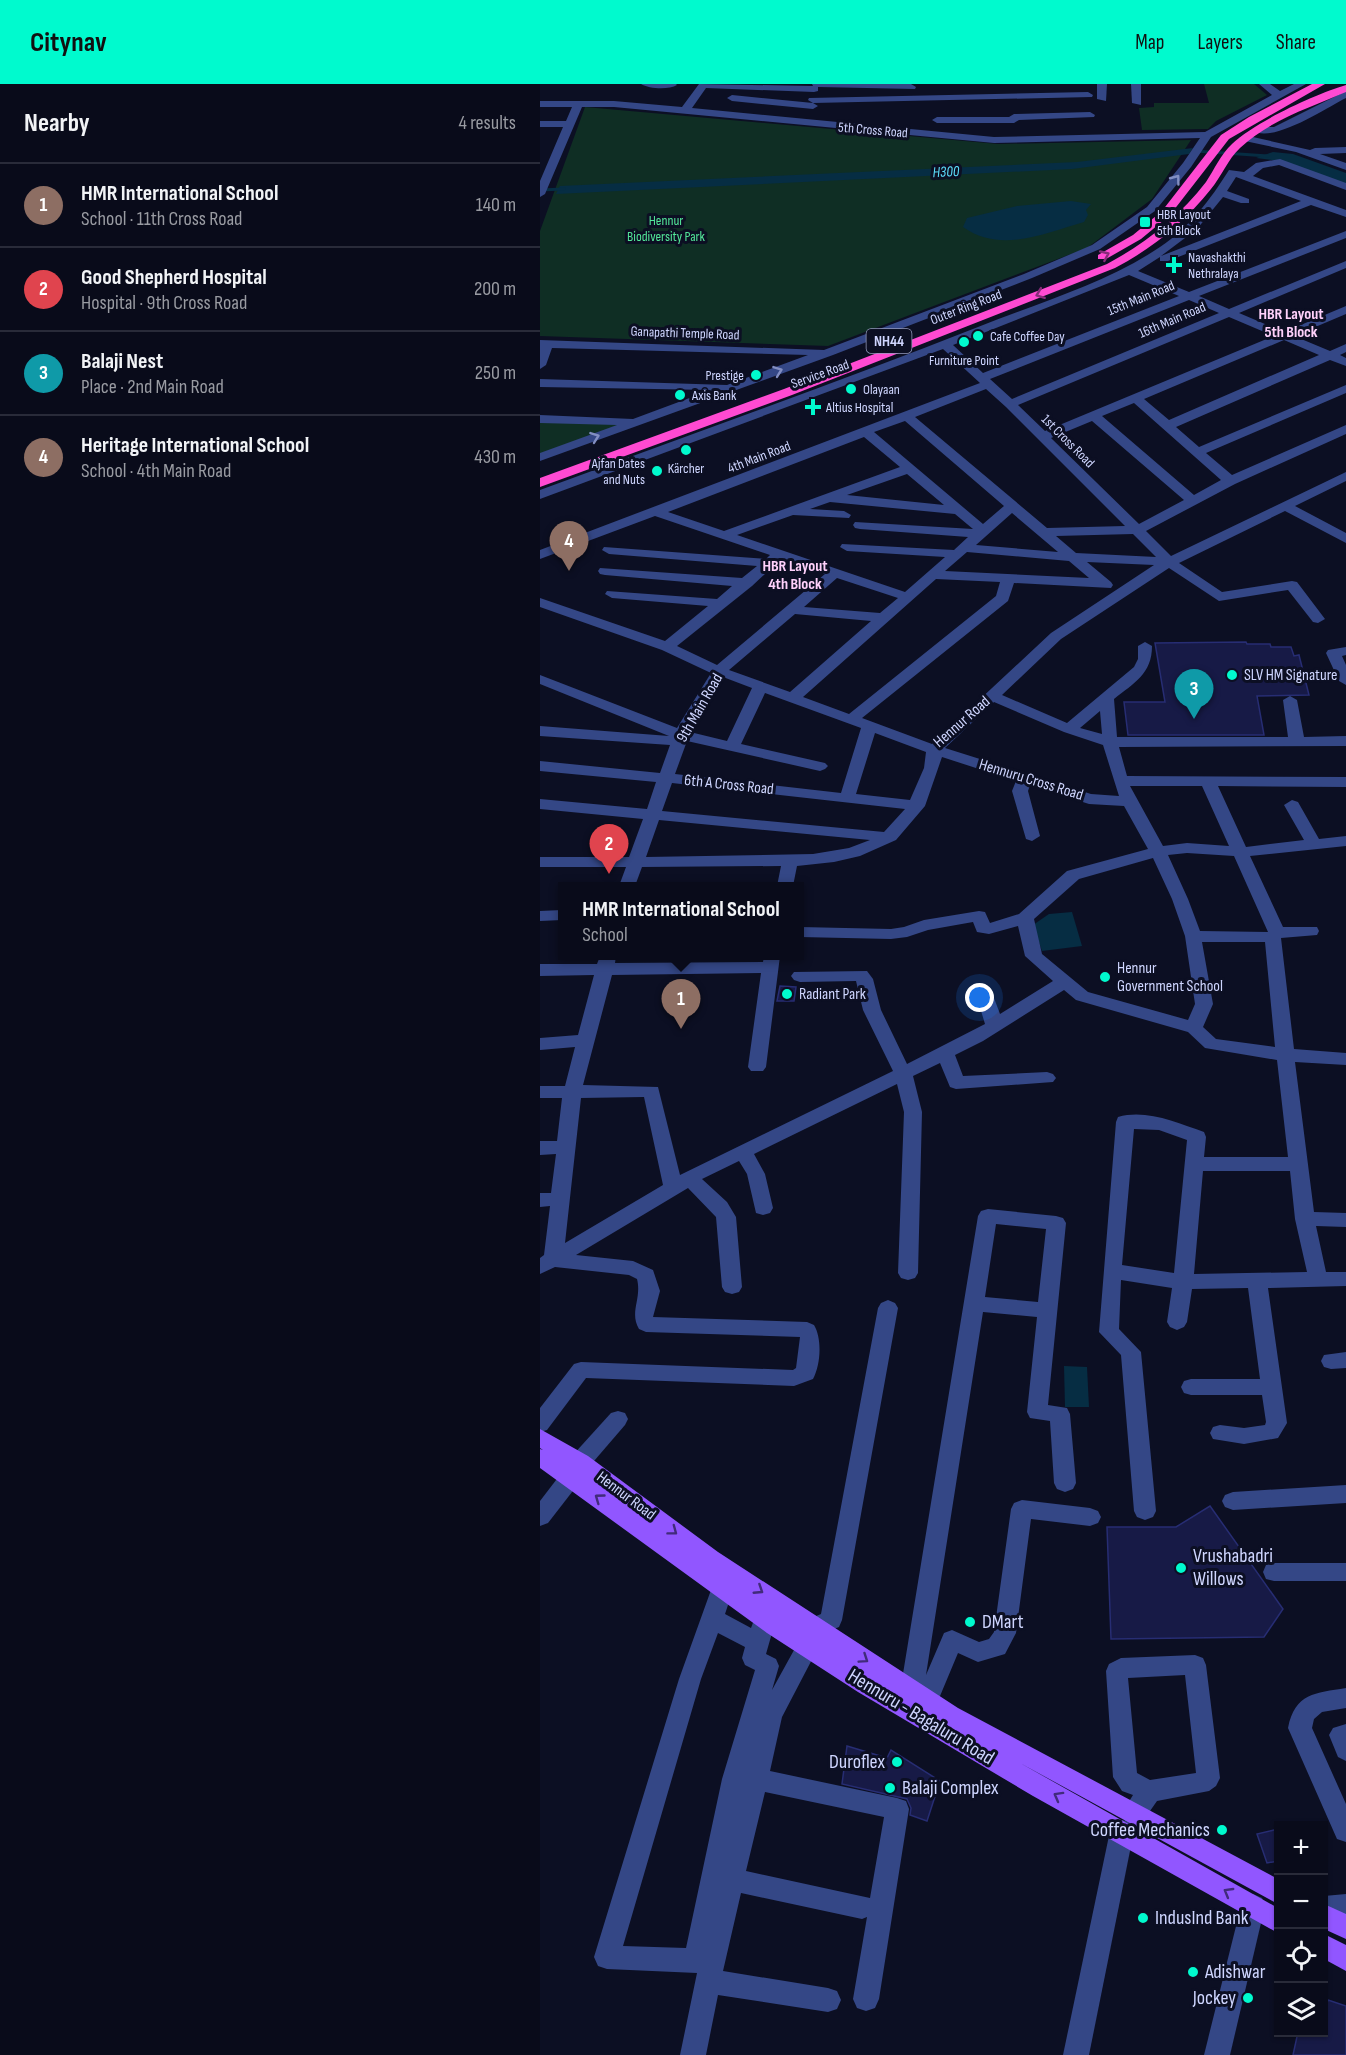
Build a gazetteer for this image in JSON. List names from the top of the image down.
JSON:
{
  "streets": {
    "highway": ["Outer Ring Road", "NH44"],
    "main road": ["Hennur Road", "Hennuru - Bagaluru Road"],
    "street": [
      "5th Cross Road",
      "15th Main Road",
      "16th Main Road",
      "Ganapathi Temple Road",
      "Service Road",
      "1st Cross Road",
      "4th Main Road",
      "9th Main Road",
      "Hennuru Cross Road",
      "6th A Cross Road"
    ]
  },
  "crossings": [
    ["5th Cross Road", "Service Road"],
    ["15th Main Road", "1st Cross Road"],
    ["15th Main Road", "4th Main Road"],
    ["Outer Ring Road", "NH44"],
    ["16th Main Road", "1st Cross Road"],
    ["Ganapathi Temple Road", "Service Road"],
    ["Service Road", "1st Cross Road"],
    ["1st Cross Road", "4th Main Road"],
    ["1st Cross Road", "Hennur Road"],
    ["9th Main Road", "Hennur Road"],
    ["9th Main Road", "6th A Cross Road"],
    ["Hennur Road", "Hennuru Cross Road"],
    ["Hennur Road", "Hennuru - Bagaluru Road"]
  ],
  "districts": ["HBR Layout 5th Block", "HBR Layout 4th Block"],
  "water": ["H300"],
  "parks": ["Hennur Biodiversity Park"],
  "places": {
    "transit": ["HBR Layout 5th Block"],
    "health": ["Navashakthi Nethralaya", "Altius Hospital"],
    "other": [
      "Cafe Coffee Day",
      "Furniture Point",
      "Prestige",
      "Olayaan",
      "Axis Bank",
      "Kärcher",
      "Ajfan Dates and Nuts",
      "SLV HM Signature",
      "Hennur Government School",
      "Radiant Park",
      "Vrushabadri Willows",
      "DMart",
      "Duroflex",
      "Balaji Complex",
      "Coffee Mechanics",
      "IndusInd Bank",
      "Adishwar",
      "Jockey"
    ]
  },
  "page": {
    "header": "Citynav",
    "nav": ["Map", "Layers", "Share"],
    "heading": ["Nearby", "4 results"],
    "list": [
      {
        "mark": "1",
        "name": "HMR International School",
        "note": "School · 11th Cross Road",
        "value": "140 m"
      },
      {
        "mark": "2",
        "name": "Good Shepherd Hospital",
        "note": "Hospital · 9th Cross Road",
        "value": "200 m"
      },
      {
        "mark": "3",
        "name": "Balaji Nest",
        "note": "Place · 2nd Main Road",
        "value": "250 m"
      },
      {
        "mark": "4",
        "name": "Heritage International School",
        "note": "School · 4th Main Road",
        "value": "430 m"
      }
    ],
    "pins": [
      "4",
      "3",
      "2",
      "1"
    ],
    "popup": ["HMR International School", "School"],
    "map_buttons": ["+", "−"]
  }
}
